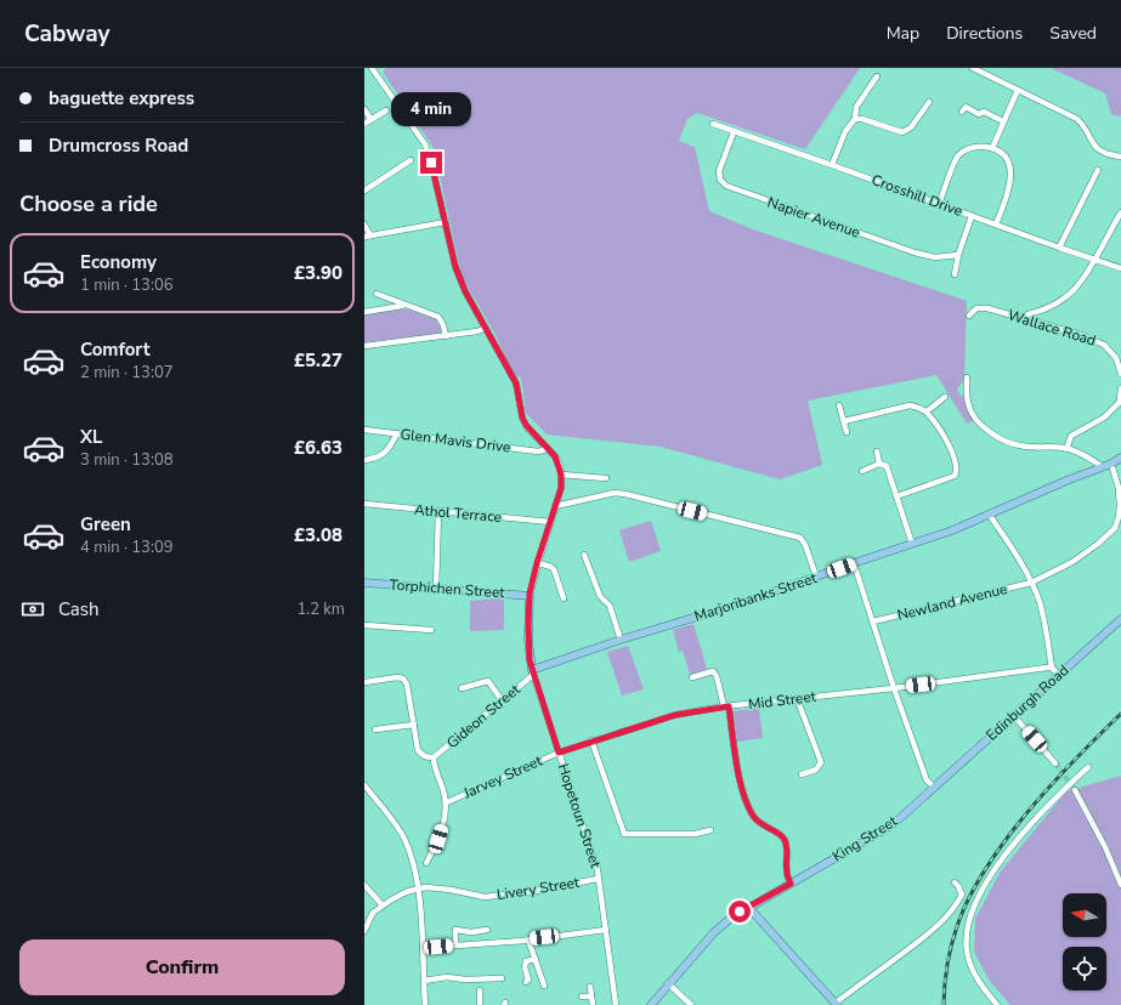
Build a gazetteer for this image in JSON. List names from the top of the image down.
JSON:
{
  "streets": {
    "main road": [
      "Torphichen Street",
      "Marjoribanks Street",
      "Edinburgh Road",
      "King Street"
    ],
    "street": [
      "Crosshill Drive",
      "Napier Avenue",
      "Wallace Road",
      "Glen Mavis Drive",
      "Athol Terrace",
      "Newland Avenue",
      "Mid Street",
      "Gideon Street",
      "Jarvey Street",
      "Hopetoun Street",
      "Livery Street"
    ]
  },
  "crossings": [
    ["Crosshill Drive", "Napier Avenue"],
    ["Marjoribanks Street", "Gideon Street"],
    ["Marjoribanks Street", "Hopetoun Street"],
    ["Mid Street", "Jarvey Street"],
    ["Mid Street", "Hopetoun Street"],
    ["Edinburgh Road", "King Street"],
    ["Gideon Street", "Hopetoun Street"],
    ["Jarvey Street", "Hopetoun Street"],
    ["Hopetoun Street", "Livery Street"]
  ],
  "north": "left",
  "page": {
    "header": "Cabway",
    "nav": ["Map", "Directions", "Saved"],
    "banner": ["baguette express", "Drumcross Road"],
    "bubble": "4 min",
    "heading": "Choose a ride",
    "list": [
      {
        "name": "Economy",
        "note": "1 min · 13:06",
        "value": "£3.90"
      },
      {
        "name": "Comfort",
        "note": "2 min · 13:07",
        "value": "£5.27"
      },
      {
        "name": "XL",
        "note": "3 min · 13:08",
        "value": "£6.63"
      },
      {
        "name": "Green",
        "note": "4 min · 13:09",
        "value": "£3.08"
      }
    ],
    "pay": ["Cash", "1.2 km"],
    "buttons": "Confirm"
  }
}
